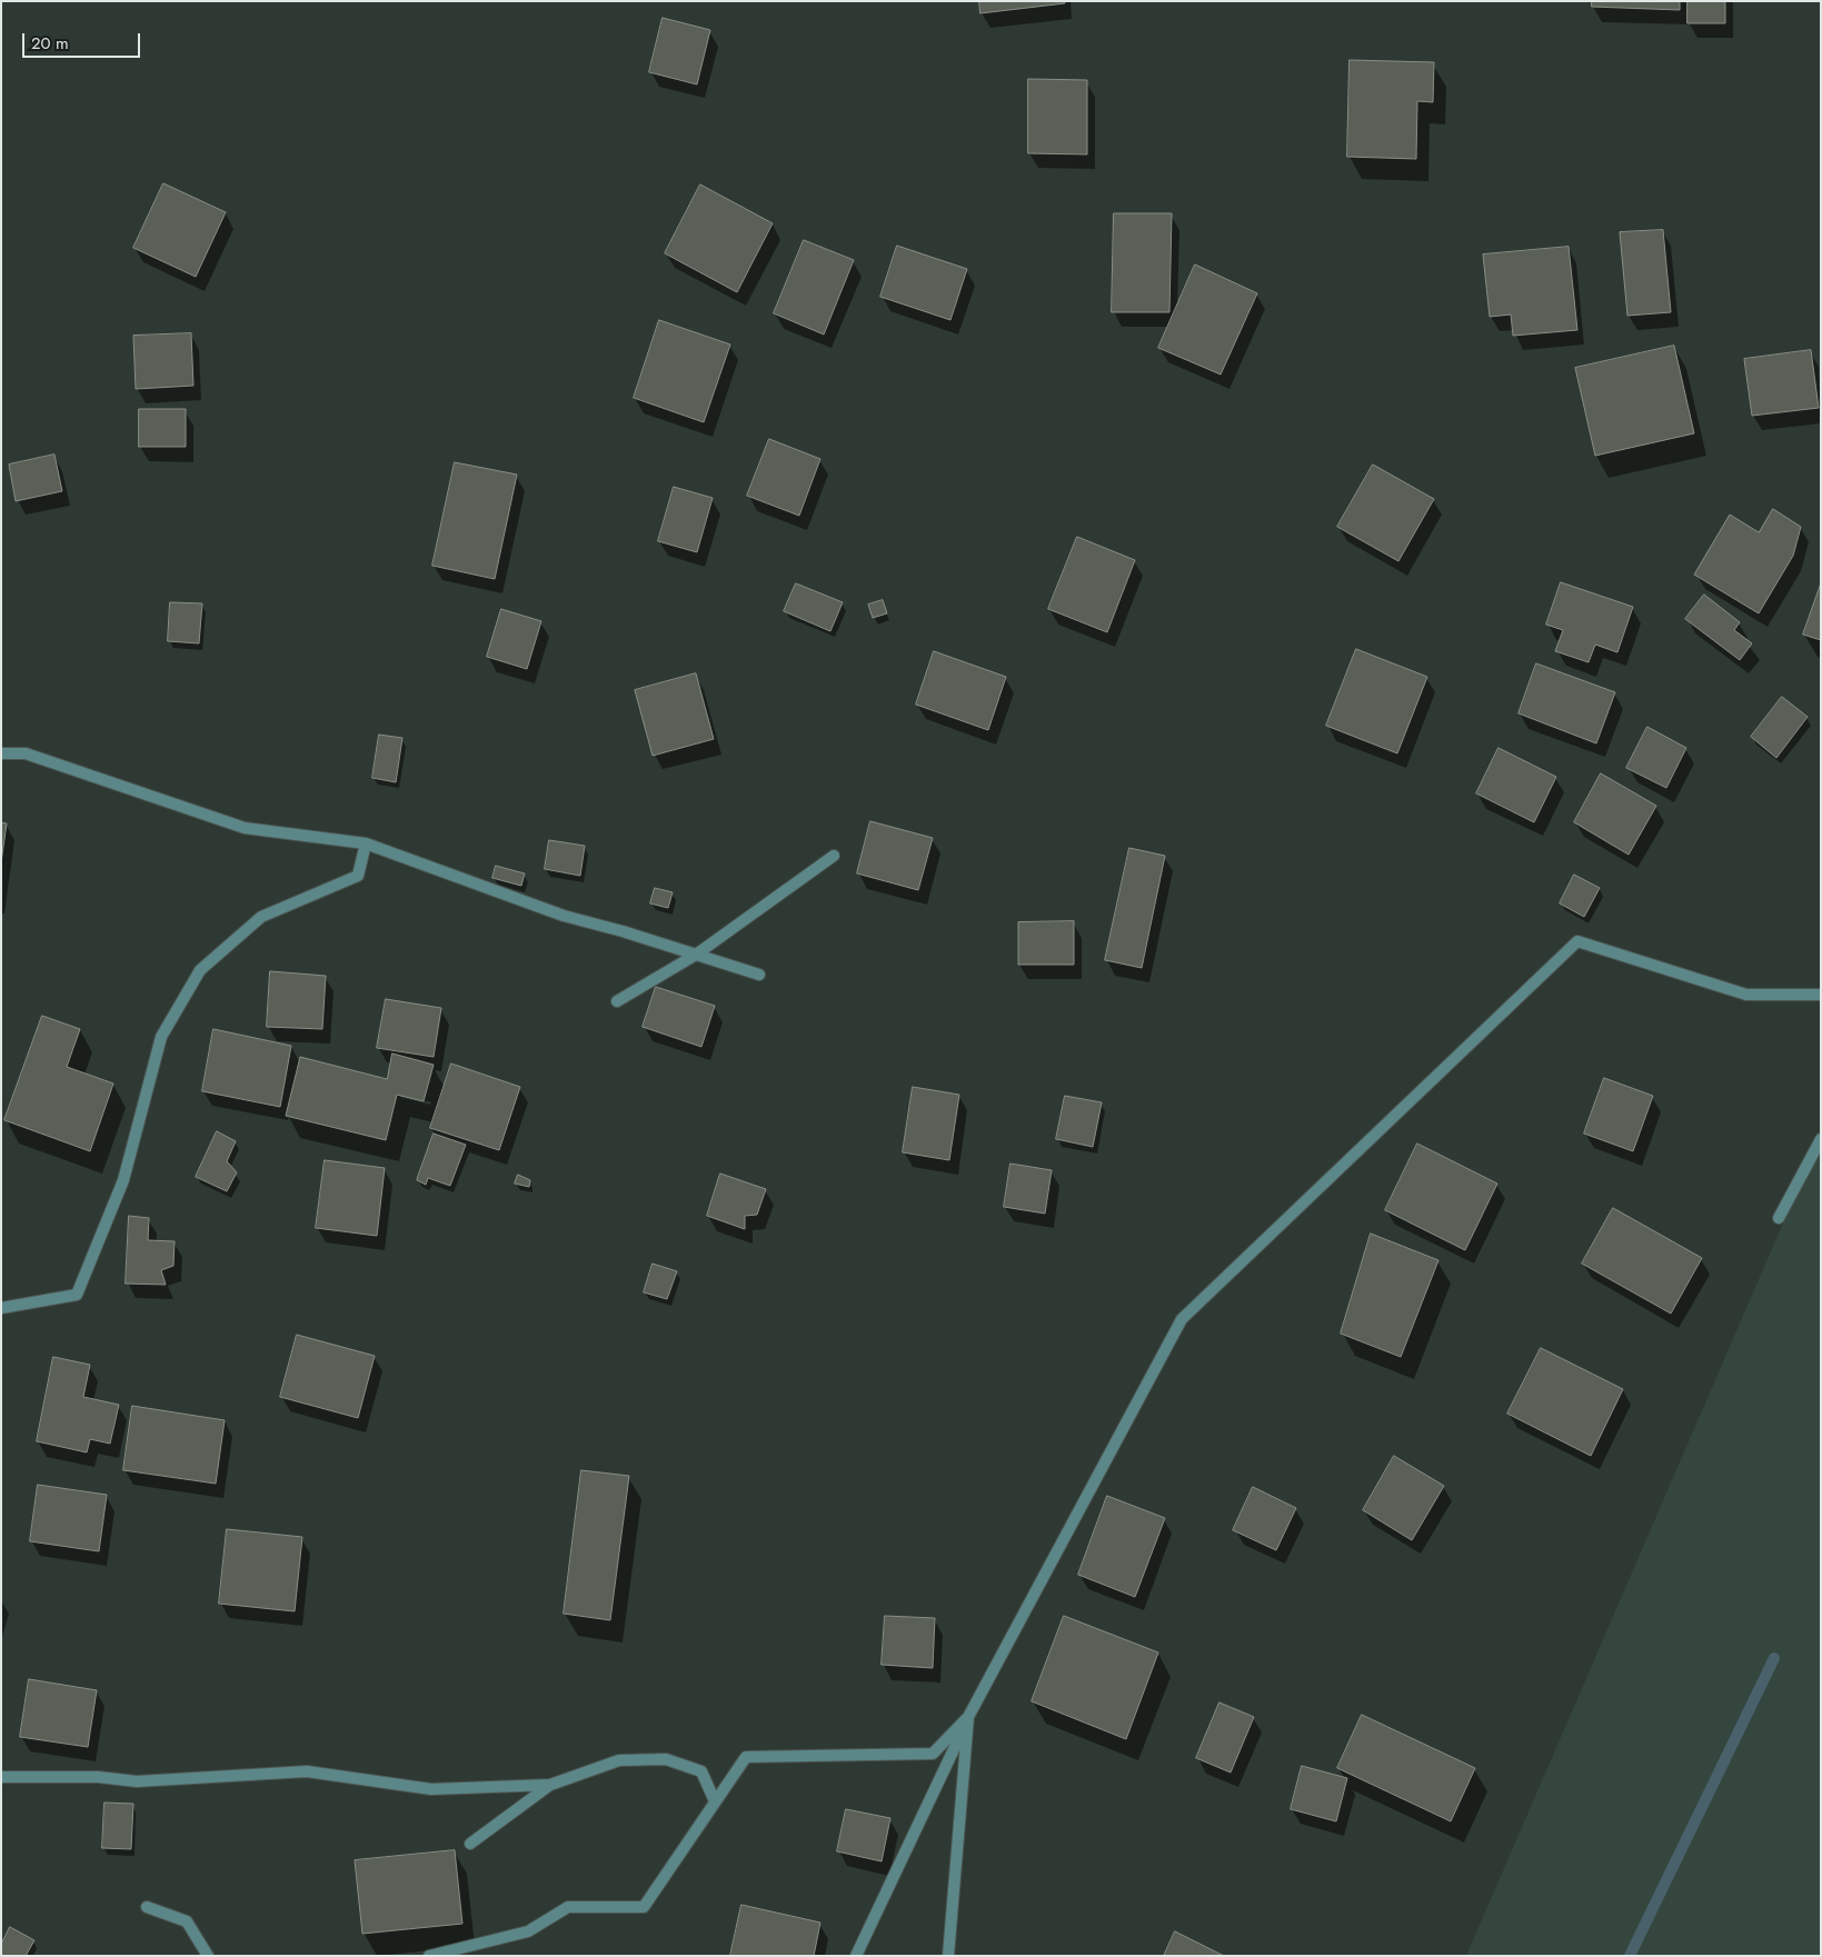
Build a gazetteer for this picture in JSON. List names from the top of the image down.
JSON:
{
  "scale_bar": "20 m"
}
